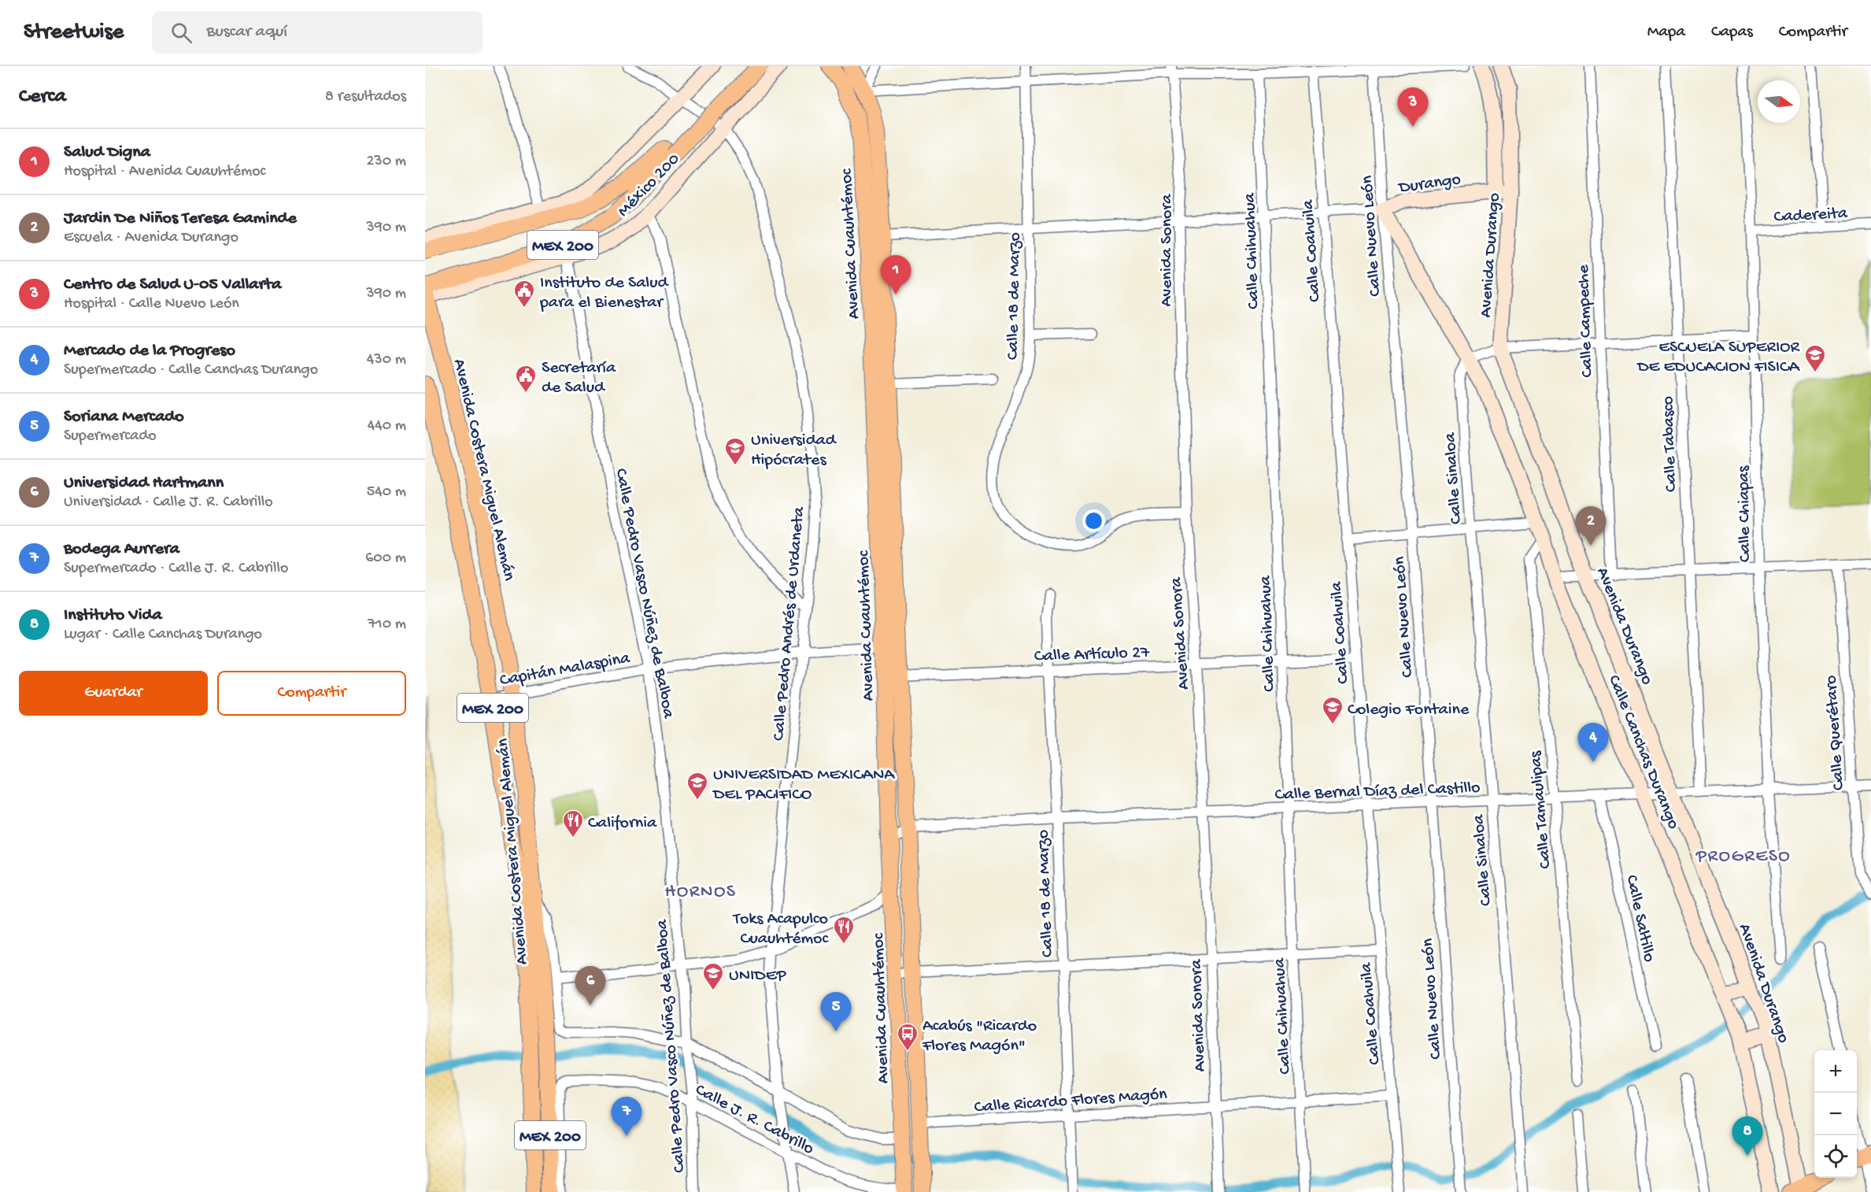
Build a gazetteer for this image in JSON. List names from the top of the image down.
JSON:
{
  "streets": {
    "main road": [
      "Durango",
      "México 200",
      "Avenida Cuauhtémoc",
      "MEX 200",
      "Avenida Durango",
      "Avenida Costera Miguel Alemán",
      "Calle Canchas Durango"
    ],
    "street": [
      "Cadereita",
      "Calle Nuevo León",
      "Avenida Sonora",
      "Calle Chihuahua",
      "Calle Coahuila",
      "Calle 18 de Marzo",
      "Calle Campeche",
      "Calle Tabasco",
      "Calle Sinaloa",
      "Calle Chiapas",
      "Calle Pedro Vasco Núñez de Balboa",
      "Calle Pedro Andrés de Urdaneta",
      "Calle Artículo 27",
      "Capitán Malaspina",
      "Calle Querétaro",
      "Calle Bernal Díaz del Castillo",
      "Calle Tamaulipas",
      "Calle Saltillo",
      "Calle Ricardo Flores Magón",
      "Calle J. R. Cabrillo"
    ]
  },
  "crossings": [
    ["Durango", "Calle Nuevo León"],
    ["Durango", "Avenida Durango"],
    ["México 200", "MEX 200"],
    ["México 200", "Avenida Costera Miguel Alemán"],
    ["México 200", "Calle Pedro Vasco Núñez de Balboa"],
    ["México 200", "Calle Pedro Andrés de Urdaneta"],
    ["Cadereita", "Calle Chiapas"],
    ["Calle Nuevo León", "Avenida Durango"],
    ["Calle Nuevo León", "Calle Bernal Díaz del Castillo"],
    ["Avenida Cuauhtémoc", "Calle Artículo 27"],
    ["Avenida Cuauhtémoc", "Capitán Malaspina"],
    ["Avenida Cuauhtémoc", "Calle Bernal Díaz del Castillo"],
    ["Avenida Cuauhtémoc", "Calle Ricardo Flores Magón"],
    ["Avenida Cuauhtémoc", "Calle J. R. Cabrillo"],
    ["MEX 200", "Avenida Costera Miguel Alemán"],
    ["Avenida Sonora", "Calle 18 de Marzo"],
    ["Avenida Sonora", "Calle Artículo 27"],
    ["Avenida Sonora", "Calle Bernal Díaz del Castillo"],
    ["Avenida Sonora", "Calle Ricardo Flores Magón"],
    ["Calle Chihuahua", "Calle Artículo 27"],
    ["Calle Chihuahua", "Calle Bernal Díaz del Castillo"],
    ["Calle Chihuahua", "Calle Ricardo Flores Magón"],
    ["Calle Coahuila", "Calle Artículo 27"],
    ["Calle Coahuila", "Calle Bernal Díaz del Castillo"],
    ["Calle Coahuila", "Calle Ricardo Flores Magón"],
    ["Avenida Durango", "Calle Sinaloa"],
    ["Avenida Durango", "Calle Canchas Durango"],
    ["Avenida Durango", "Calle Bernal Díaz del Castillo"],
    ["Calle 18 de Marzo", "Calle Artículo 27"],
    ["Calle 18 de Marzo", "Calle Bernal Díaz del Castillo"],
    ["Calle 18 de Marzo", "Calle Ricardo Flores Magón"],
    ["Calle Tabasco", "Calle Bernal Díaz del Castillo"],
    ["Avenida Costera Miguel Alemán", "Capitán Malaspina"],
    ["Avenida Costera Miguel Alemán", "Calle J. R. Cabrillo"],
    ["Calle Sinaloa", "Calle Canchas Durango"],
    ["Calle Sinaloa", "Calle Bernal Díaz del Castillo"],
    ["Calle Chiapas", "Calle Bernal Díaz del Castillo"],
    ["Calle Pedro Vasco Núñez de Balboa", "Capitán Malaspina"],
    ["Calle Pedro Vasco Núñez de Balboa", "Calle J. R. Cabrillo"],
    ["Calle Pedro Andrés de Urdaneta", "Capitán Malaspina"],
    ["Calle Pedro Andrés de Urdaneta", "Calle J. R. Cabrillo"],
    ["Calle Querétaro", "Calle Bernal Díaz del Castillo"],
    ["Calle Canchas Durango", "Calle Bernal Díaz del Castillo"],
    ["Calle Canchas Durango", "Calle Tamaulipas"],
    ["Calle Bernal Díaz del Castillo", "Calle Tamaulipas"],
    ["Calle Bernal Díaz del Castillo", "Calle Saltillo"]
  ],
  "districts": ["PROGRESO", "HORNOS"],
  "places": {
    "public building": ["Instituto de Salud para el Bienestar", "Secretaría de Salud"],
    "school or university": [
      "ESCUELA SUPERIOR DE EDUCACION FISICA",
      "Universidad Hipócrates",
      "Colegio Fontaine",
      "UNIVERSIDAD MEXICANA DEL PACIFICO",
      "UNIDEP"
    ],
    "restaurant": ["California", "Toks Acapulco Cuauhtémoc"],
    "bus stop": ["Acabús \"Ricardo Flores Magón\""]
  },
  "north": "right",
  "page": {
    "header": "Streetwise",
    "search": "Buscar aquí",
    "nav": ["Mapa", "Capas", "Compartir"],
    "heading": ["Cerca", "8 resultados"],
    "pins": [
      "3",
      "1",
      "2",
      "4",
      "6",
      "5",
      "7",
      "8"
    ],
    "list": [
      {
        "mark": "1",
        "name": "Salud Digna",
        "note": "Hospital · Avenida Cuauhtémoc",
        "value": "230 m"
      },
      {
        "mark": "2",
        "name": "Jardin De Niños Teresa Gaminde",
        "note": "Escuela · Avenida Durango",
        "value": "390 m"
      },
      {
        "mark": "3",
        "name": "Centro de Salud U-05 Vallarta",
        "note": "Hospital · Calle Nuevo León",
        "value": "390 m"
      },
      {
        "mark": "4",
        "name": "Mercado de la Progreso",
        "note": "Supermercado · Calle Canchas Durango",
        "value": "430 m"
      },
      {
        "mark": "5",
        "name": "Soriana Mercado",
        "note": "Supermercado",
        "value": "440 m"
      },
      {
        "mark": "6",
        "name": "Universidad Hartmann",
        "note": "Universidad · Calle J. R. Cabrillo",
        "value": "540 m"
      },
      {
        "mark": "7",
        "name": "Bodega Aurrera",
        "note": "Supermercado · Calle J. R. Cabrillo",
        "value": "600 m"
      },
      {
        "mark": "8",
        "name": "Instituto Vida",
        "note": "Lugar · Calle Canchas Durango",
        "value": "710 m"
      }
    ],
    "buttons": ["Guardar", "Compartir"],
    "map_buttons": ["+", "−"]
  }
}
